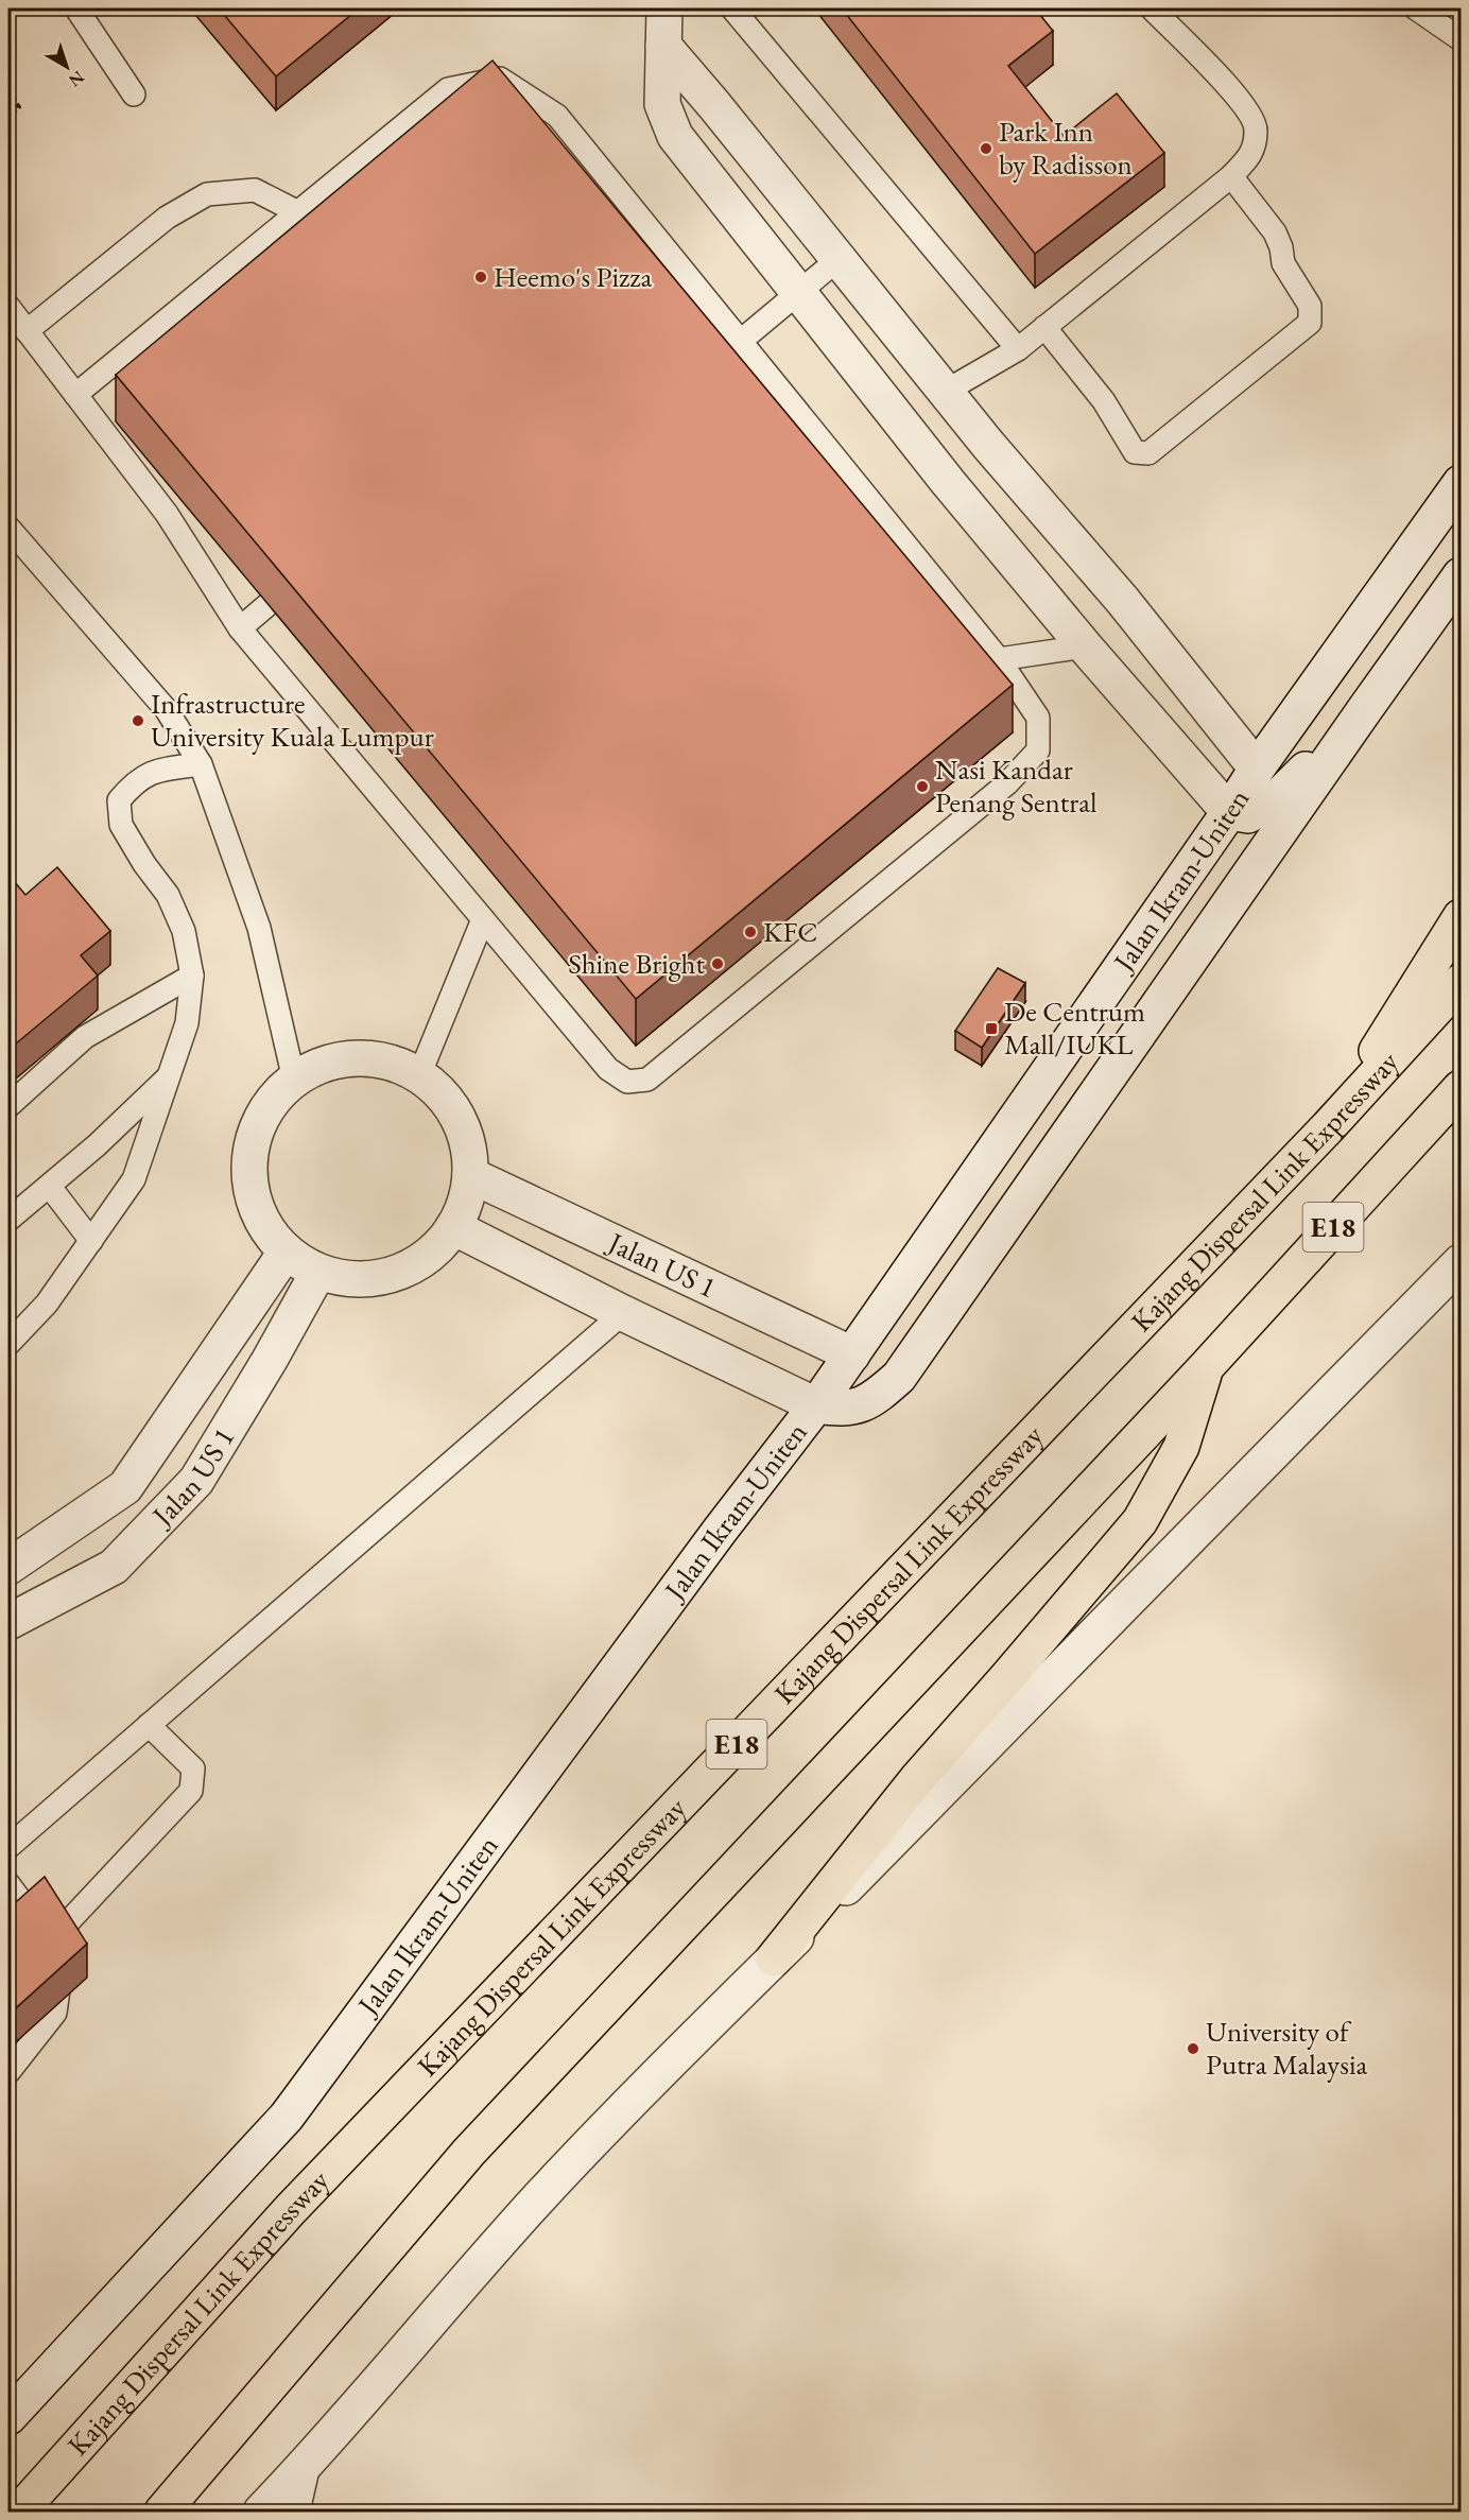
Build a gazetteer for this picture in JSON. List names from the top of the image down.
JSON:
{
  "streets": {
    "highway": ["Kajang Dispersal Link Expressway", "E18"],
    "street": ["Jalan Ikram-Uniten", "Jalan US 1"]
  },
  "crossings": [
    ["Jalan Ikram-Uniten", "Jalan US 1"]
  ],
  "places": {
    "other": [
      "Park Inn by Radisson",
      "Heemo's Pizza",
      "Infrastructure University Kuala Lumpur",
      "Nasi Kandar Penang Sentral",
      "KFC",
      "Shine Bright",
      "University of Putra Malaysia"
    ],
    "transit": ["De Centrum Mall/IUKL"]
  },
  "north": "bottom right"
}
